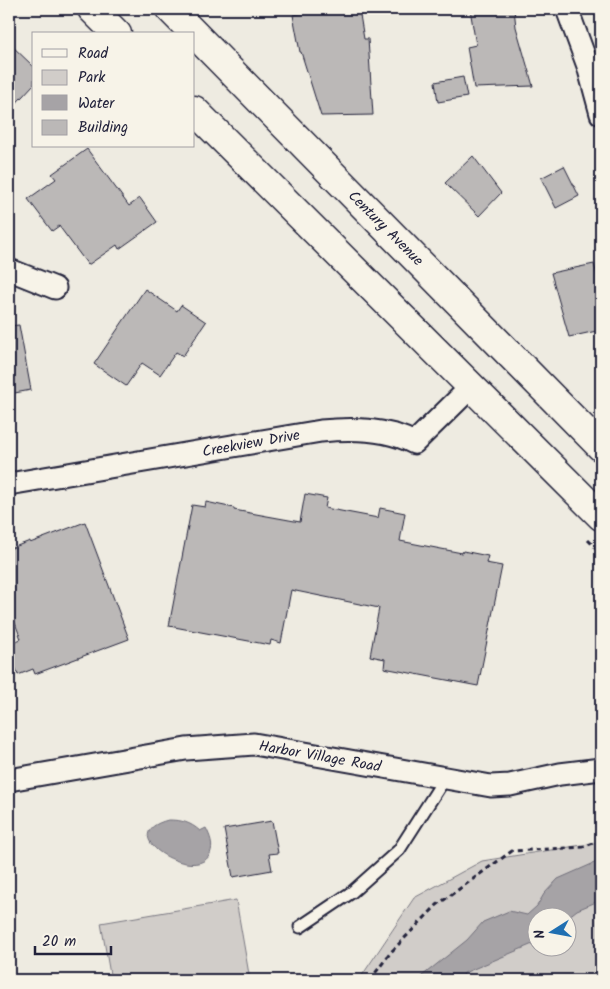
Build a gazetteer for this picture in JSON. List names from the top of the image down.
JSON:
{
  "streets": {
    "main road": ["Century Avenue"],
    "street": ["Creekview Drive", "Harbor Village Road"]
  },
  "legend": [
    "Road",
    "Park",
    "Water",
    "Building"
  ],
  "scale_bar": "20 m",
  "north": "left"
}
